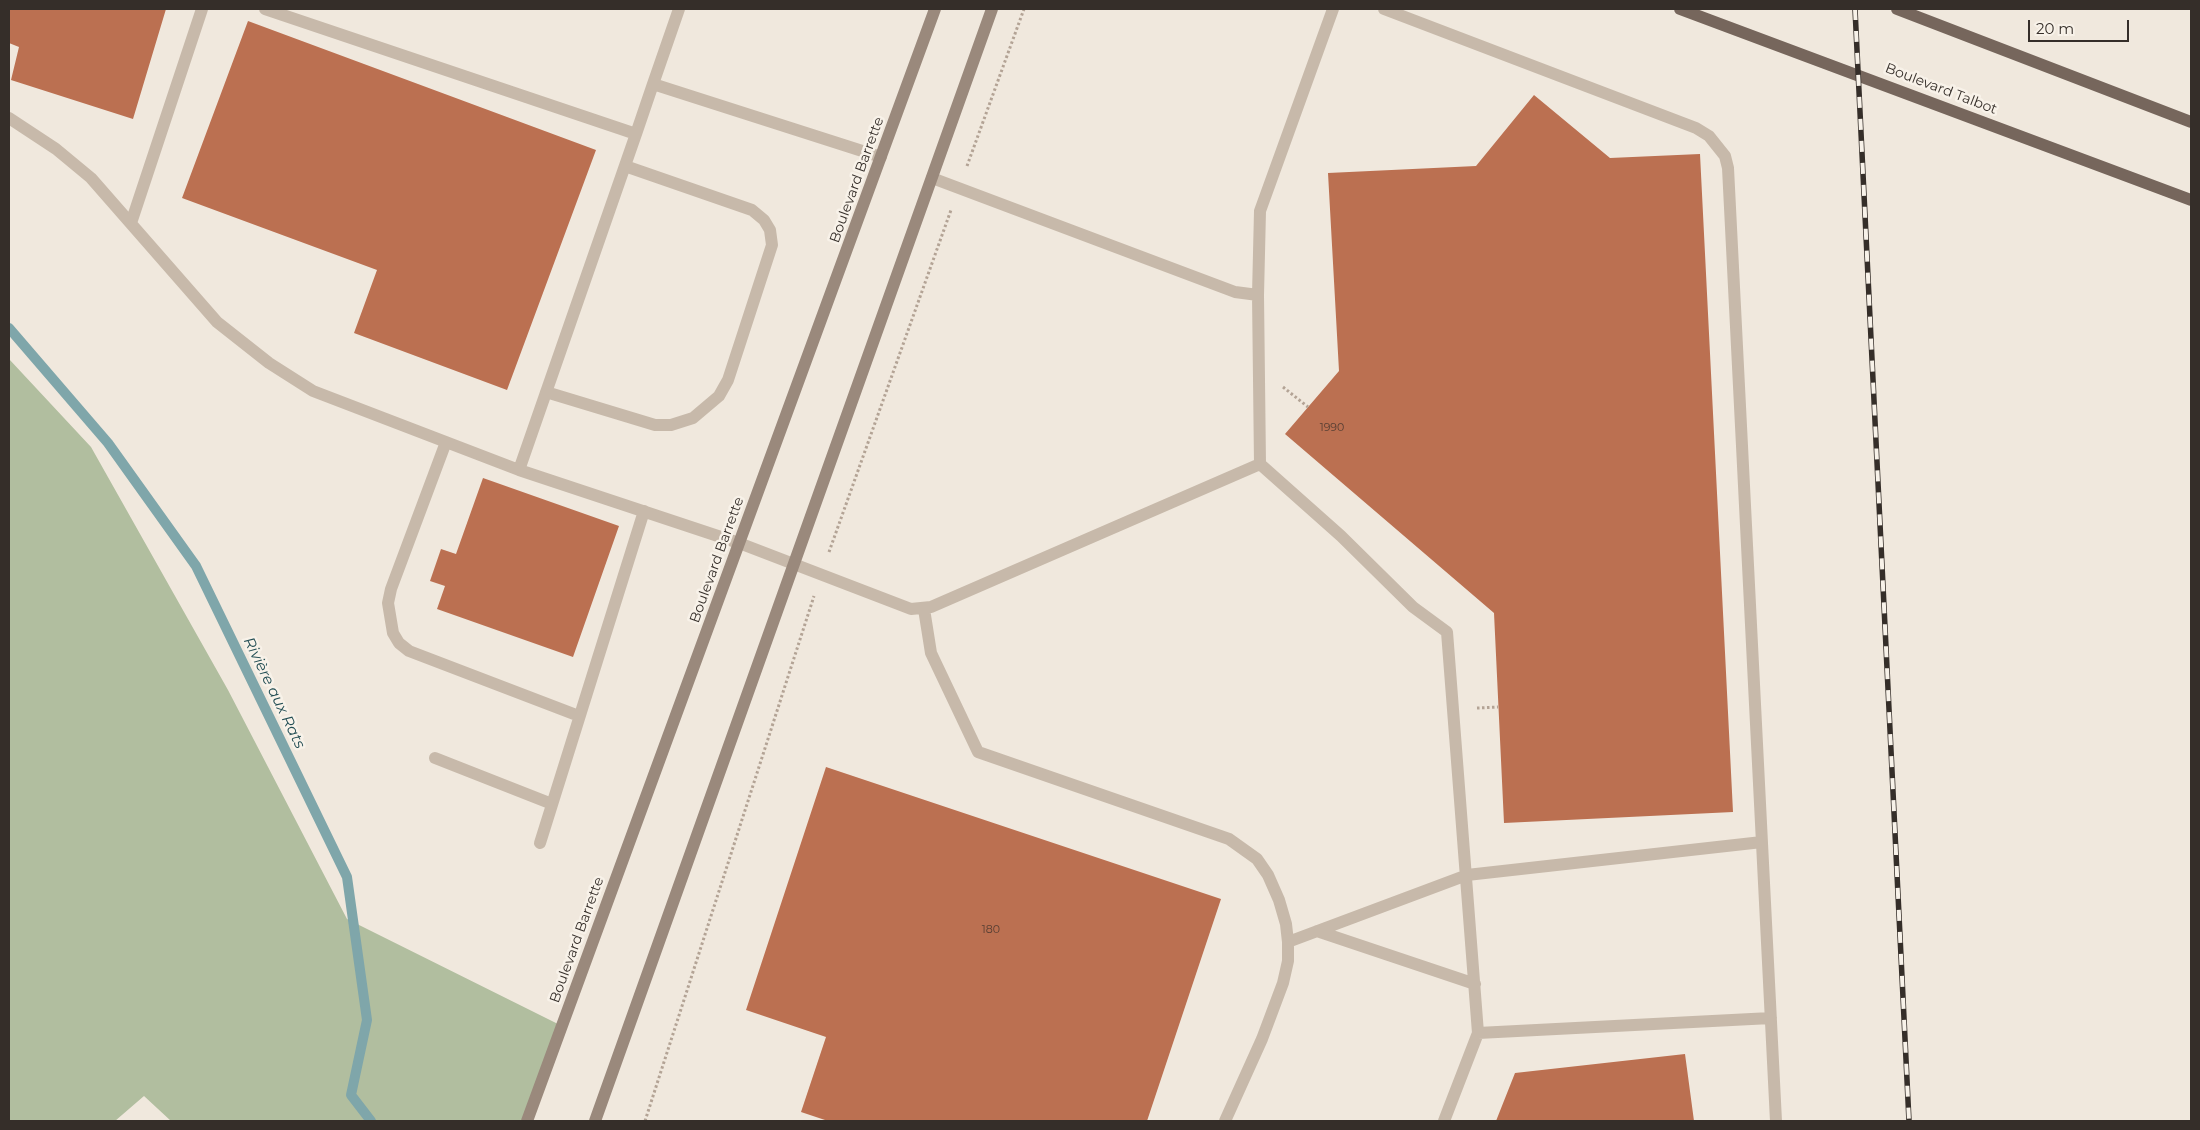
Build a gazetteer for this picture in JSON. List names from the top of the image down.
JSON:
{
  "streets": {
    "main road": ["Boulevard Talbot", "Boulevard Barrette"]
  },
  "water": ["Rivière aux Rats"],
  "house_numbers": ["1990", "180"],
  "scale_bar": "20 m"
}
